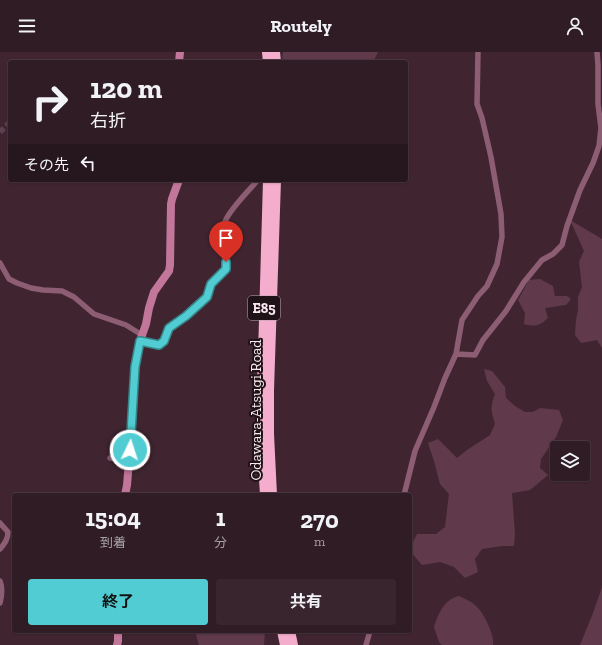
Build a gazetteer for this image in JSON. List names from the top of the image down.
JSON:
{
  "streets": {
    "highway": ["E85", "Odawara-Atsugi Road"]
  },
  "page": {
    "header": "Routely",
    "turn": ["120 m", "右折"],
    "then": "その先",
    "eta": [
      "15:04",
      "到着",
      "1",
      "分",
      "270",
      "m"
    ],
    "buttons": ["終了", "共有"]
  }
}
